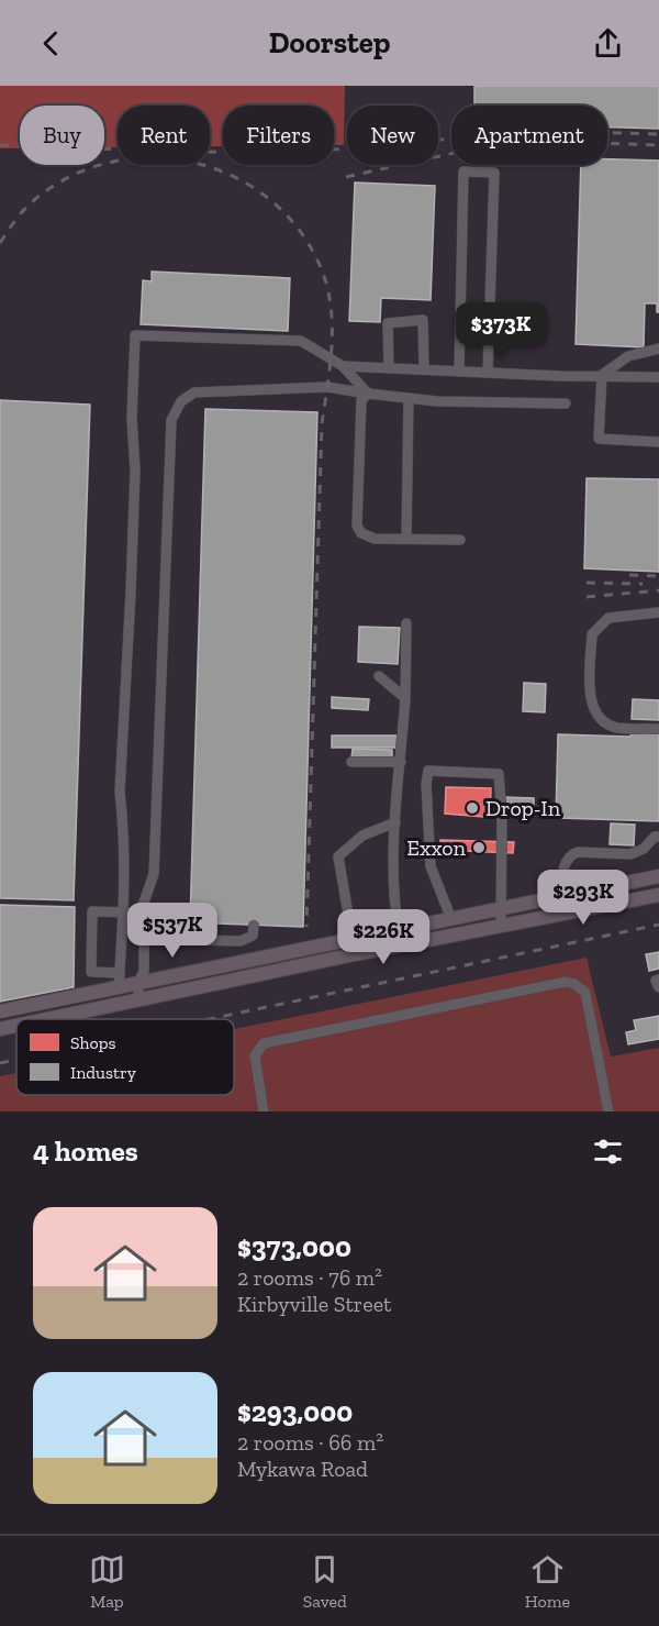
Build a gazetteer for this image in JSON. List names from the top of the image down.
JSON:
{
  "places": ["Drop-In", "Exxon"],
  "legend": ["Shops", "Industry"],
  "page": {
    "header": "Doorstep",
    "chip": [
      "Buy",
      "Rent",
      "Filters",
      "New",
      "Apartment"
    ],
    "price": [
      "$373K",
      "$293K",
      "$537K",
      "$226K"
    ],
    "heading": "4 homes",
    "list": [
      {
        "name": "$373,000",
        "note": "2 rooms · 76 m² · Kirbyville Street"
      },
      {
        "name": "$293,000",
        "note": "2 rooms · 66 m² · Mykawa Road"
      }
    ],
    "tabs": ["Map", "Saved", "Home"]
  }
}
